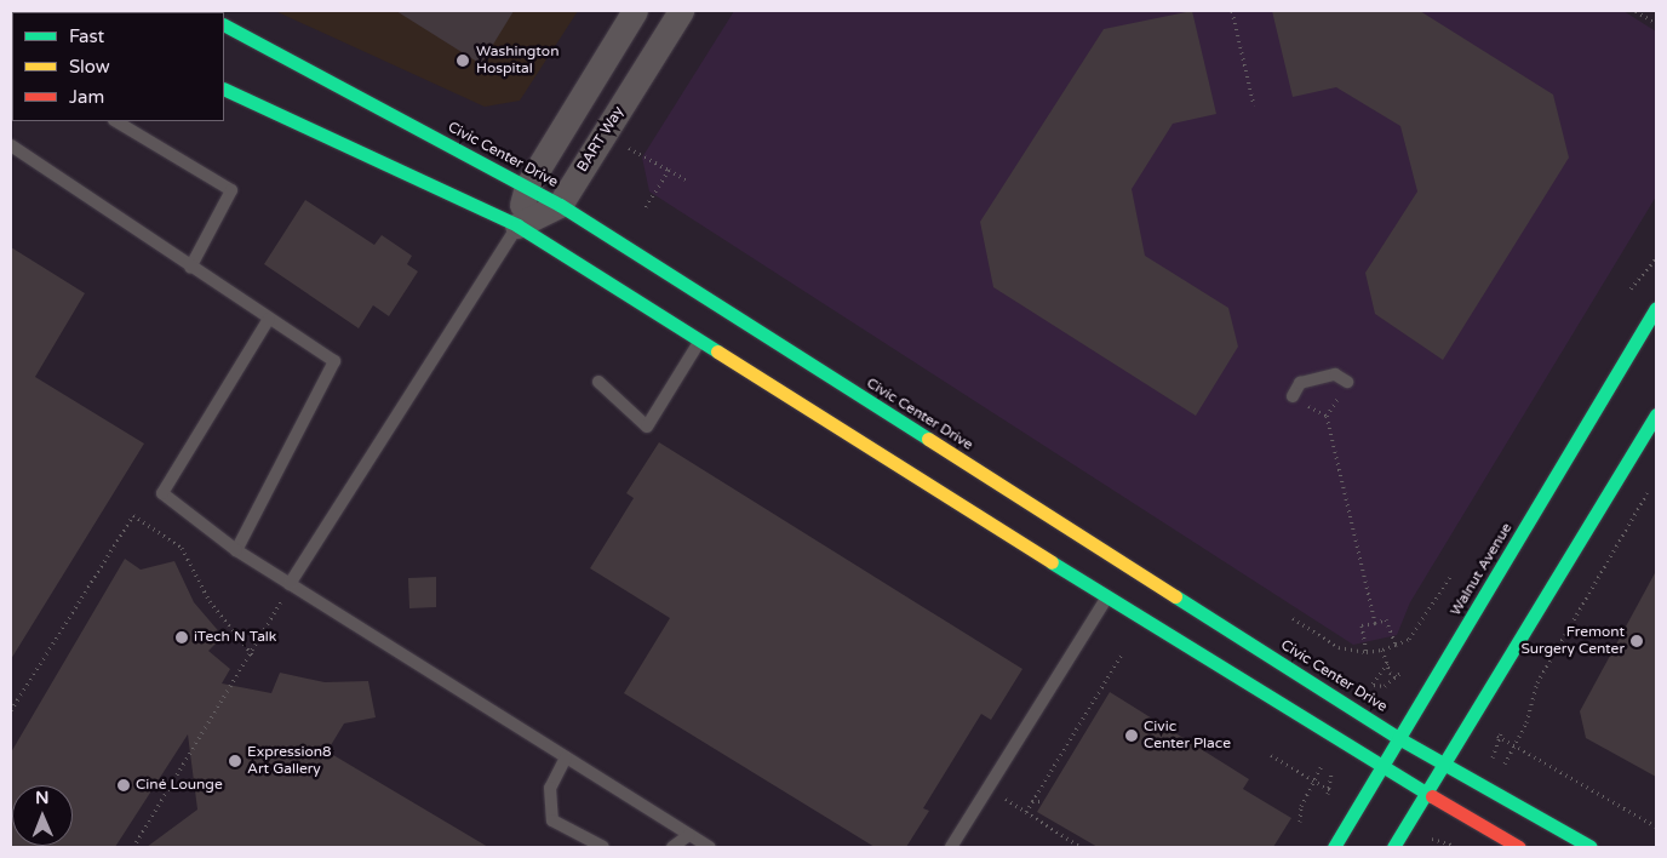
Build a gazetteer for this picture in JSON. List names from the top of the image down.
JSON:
{
  "streets": {
    "main road": ["Civic Center Drive", "Walnut Avenue"],
    "street": ["BART Way"]
  },
  "crossings": [
    ["BART Way", "Civic Center Drive"],
    ["Civic Center Drive", "Walnut Avenue"]
  ],
  "places": [
    "Washington Hospital",
    "iTech N Talk",
    "Fremont Surgery Center",
    "Civic Center Place",
    "Expression8 Art Gallery",
    "Ciné Lounge"
  ],
  "legend": ["Fast", "Slow", "Jam"],
  "north": "top"
}
